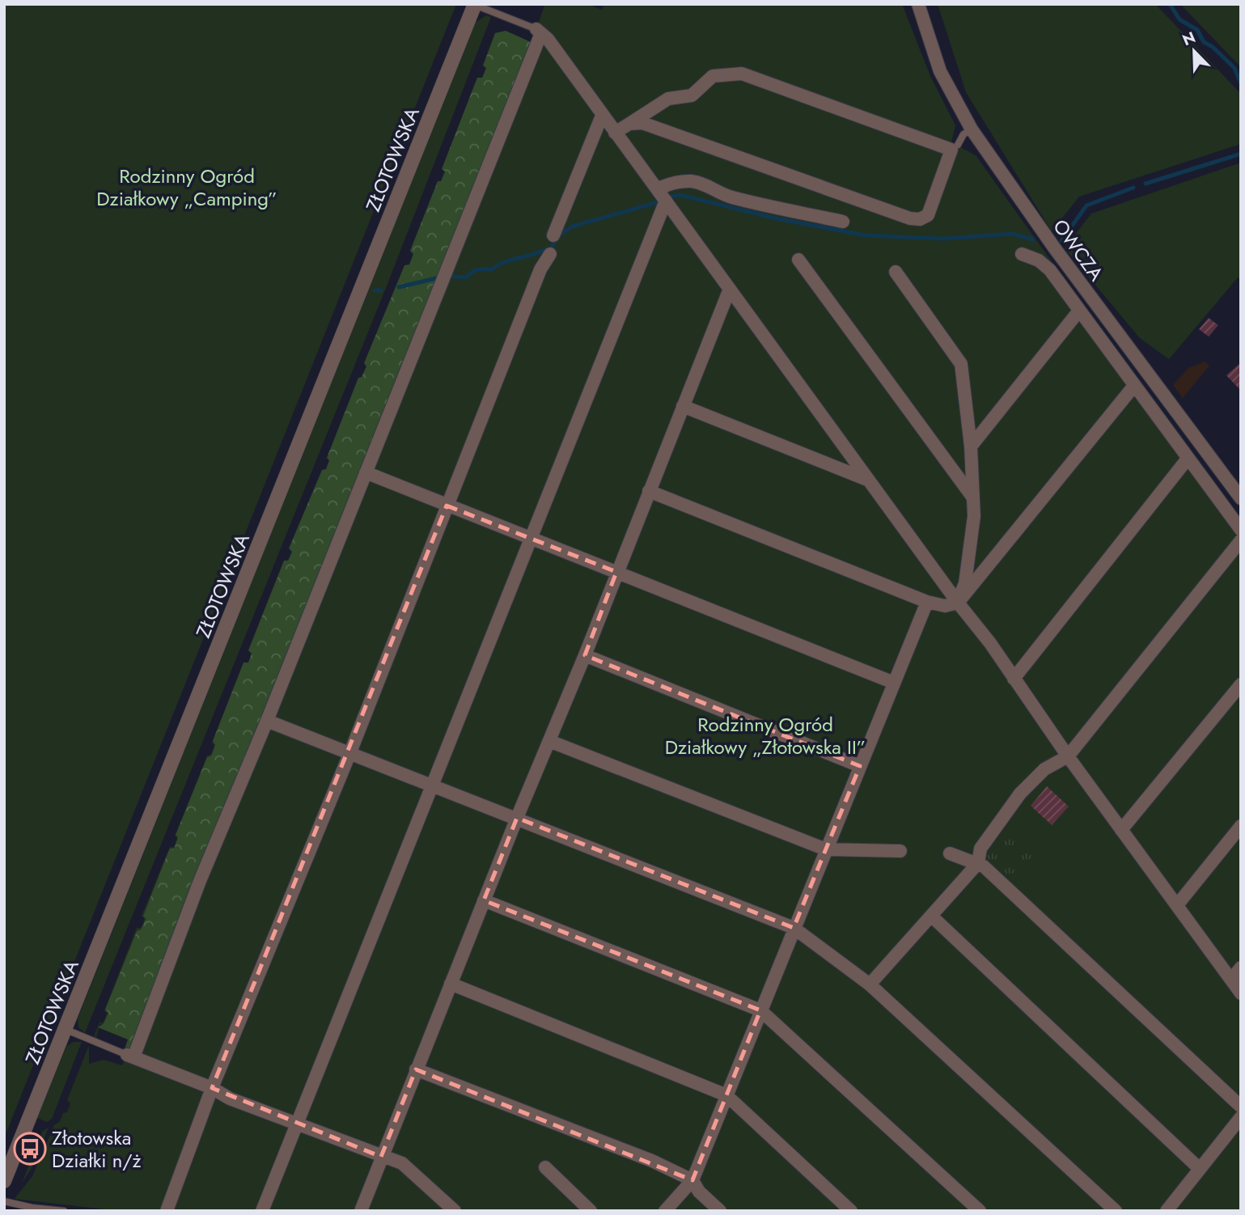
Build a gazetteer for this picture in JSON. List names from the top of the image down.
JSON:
{
  "streets": {
    "street": ["ZŁOTOWSKA", "OWCZA"]
  },
  "parks": ["Rodzinny Ogród Działkowy „Camping”", "Rodzinny Ogród Działkowy „Złotowska II”"],
  "places": {
    "bus stop": ["Złotowska Działki n/ż"]
  },
  "north": "top left"
}
